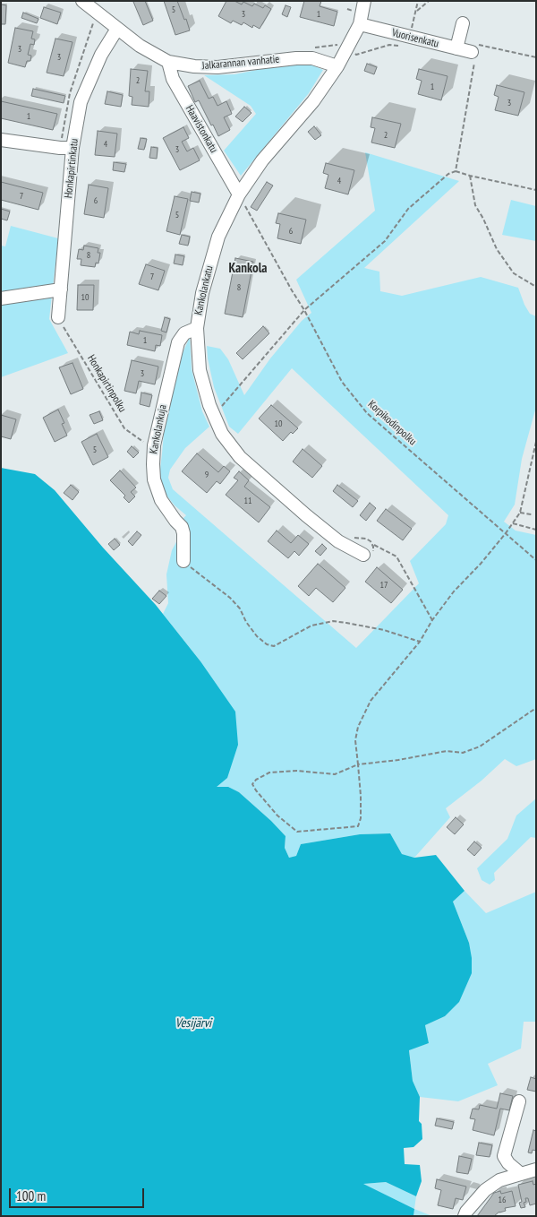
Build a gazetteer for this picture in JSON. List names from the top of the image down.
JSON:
{
  "streets": {
    "street": [
      "Vuorisenkatu",
      "Jalkarannan vanhatie",
      "Haavistonkatu",
      "Honkapirtinkatu",
      "Kankolankatu",
      "Kankolankuja"
    ],
    "path": ["Honkapirtinpolku", "Korpikodinpolku"]
  },
  "crossings": [
    ["Vuorisenkatu", "Kankolankatu"],
    ["Jalkarannan vanhatie", "Haavistonkatu"],
    ["Jalkarannan vanhatie", "Honkapirtinkatu"],
    ["Jalkarannan vanhatie", "Kankolankatu"],
    ["Haavistonkatu", "Kankolankatu"],
    ["Haavistonkatu", "Korpikodinpolku"],
    ["Honkapirtinkatu", "Honkapirtinpolku"],
    ["Kankolankatu", "Korpikodinpolku"],
    ["Kankolankatu", "Kankolankuja"],
    ["Honkapirtinpolku", "Kankolankuja"]
  ],
  "districts": ["Kankola"],
  "water": ["Vesijärvi"],
  "house_numbers": [
    "5",
    "3",
    "1",
    "3",
    "3",
    "2",
    "1",
    "3",
    "1",
    "2",
    "4",
    "3",
    "4",
    "7",
    "6",
    "5",
    "6",
    "8",
    "7",
    "8",
    "10",
    "1",
    "3",
    "10",
    "5",
    "9",
    "11",
    "17",
    "16"
  ],
  "scale_bar": "100 m"
}
